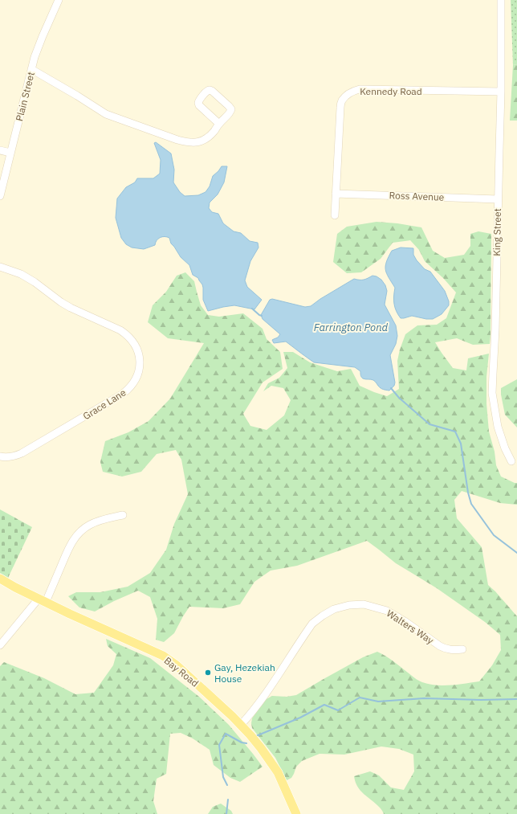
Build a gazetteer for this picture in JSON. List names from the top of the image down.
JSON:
{
  "streets": {
    "main road": ["Bay Road"],
    "street": [
      "Kennedy Road",
      "Plain Street",
      "Ross Avenue",
      "King Street",
      "Grace Lane",
      "Walters Way"
    ]
  },
  "crossings": [
    ["Kennedy Road", "Ross Avenue"],
    ["Kennedy Road", "King Street"],
    ["Ross Avenue", "King Street"],
    ["Walters Way", "Bay Road"]
  ],
  "water": ["Farrington Pond"],
  "places": ["Gay, Hezekiah House"]
}
